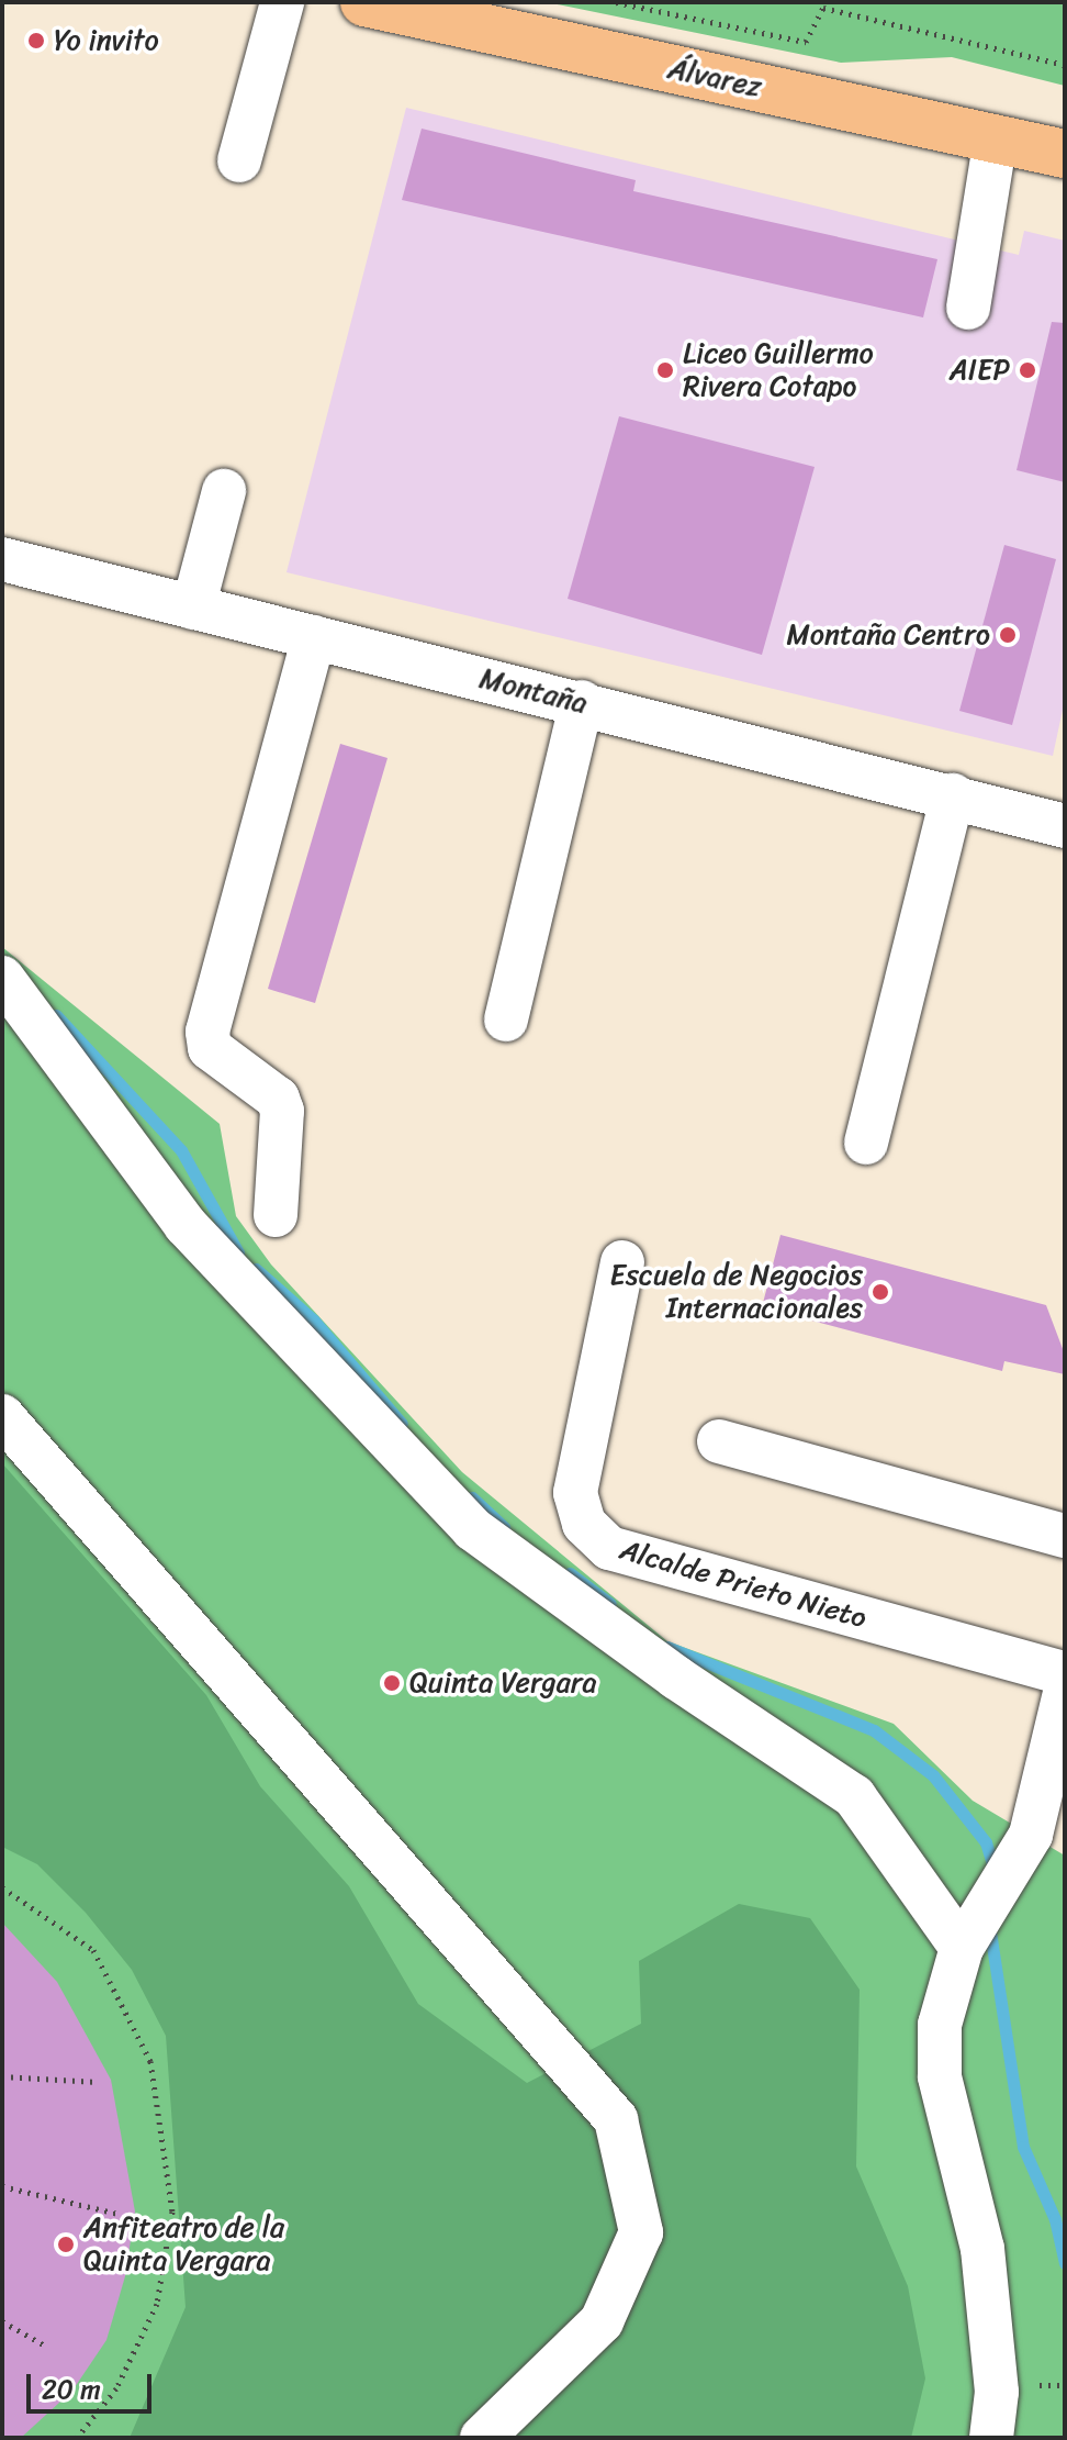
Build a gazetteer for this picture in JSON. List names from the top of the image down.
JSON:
{
  "streets": {
    "main road": ["Álvarez"],
    "street": ["Montaña", "Alcalde Prieto Nieto"]
  },
  "places": [
    "Yo invito",
    "Liceo Guillermo Rivera Cotapo",
    "AIEP",
    "Montaña Centro",
    "Escuela de Negocios Internacionales",
    "Quinta Vergara",
    "Anfiteatro de la Quinta Vergara"
  ],
  "scale_bar": "20 m"
}
